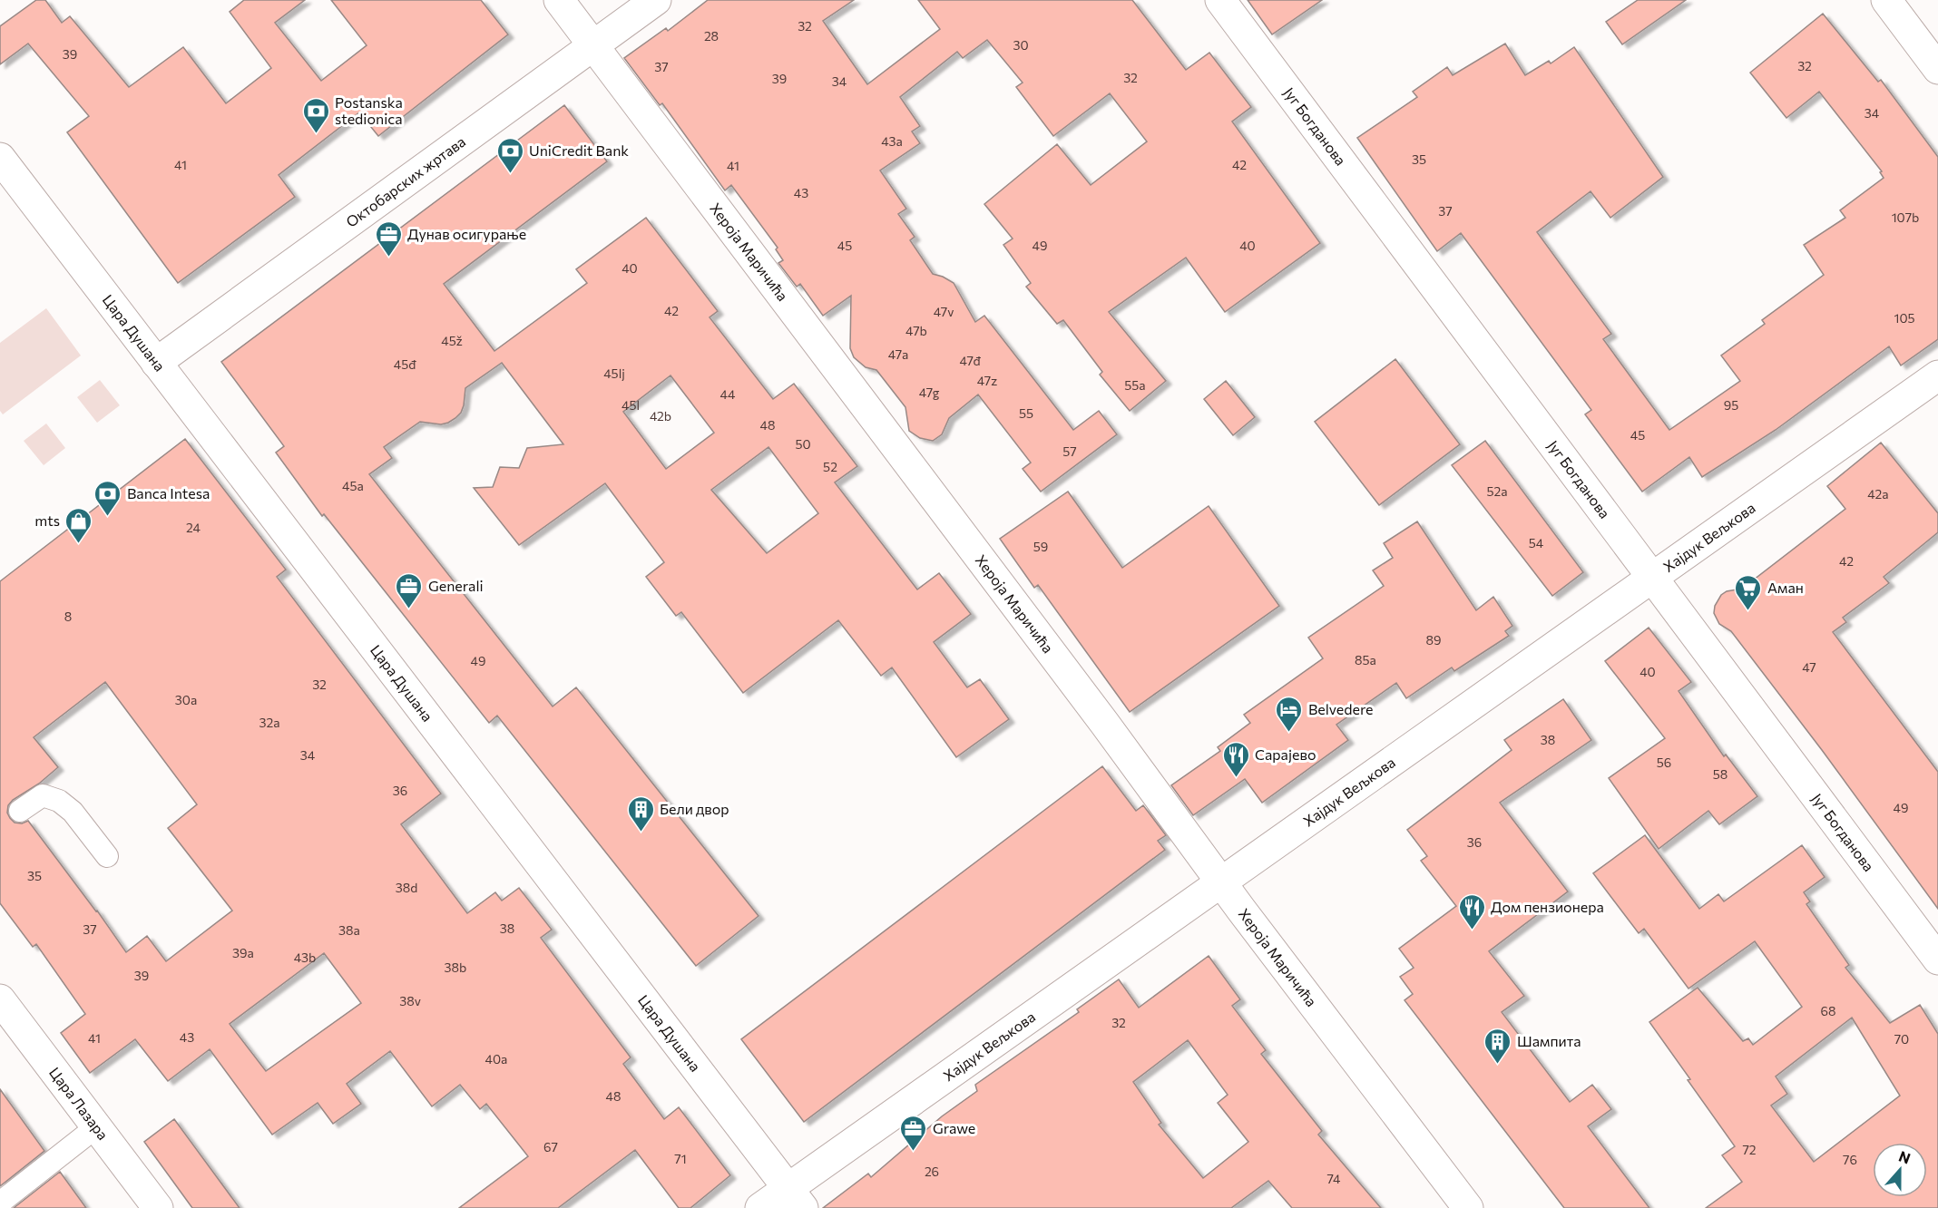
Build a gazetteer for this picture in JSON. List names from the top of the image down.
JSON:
{
  "streets": {
    "street": [
      "Југ Богданова",
      "Октобарских жртава",
      "Хероја Маричића",
      "Цара Душана",
      "Хајдук Вељкова",
      "Цара Лазара"
    ]
  },
  "crossings": [
    ["Југ Богданова", "Хајдук Вељкова"],
    ["Октобарских жртава", "Хероја Маричића"],
    ["Октобарских жртава", "Цара Душана"],
    ["Хероја Маричића", "Хајдук Вељкова"],
    ["Цара Душана", "Хајдук Вељкова"]
  ],
  "places": {
    "bank": ["Postanska stedionica", "UniCredit Bank", "Banca Intesa"],
    "office": ["Дунав осигурање", "Generali", "Grawe"],
    "shop": ["mts"],
    "supermarket": ["Аман"],
    "hotel": ["Belvedere"],
    "restaurant": ["Сарајево", "Дом пензионера"],
    "building": ["Бели двор", "Шампита"]
  },
  "house_numbers": [
    "32",
    "28",
    "30",
    "39",
    "32",
    "37",
    "32",
    "39",
    "34",
    "34",
    "43a",
    "35",
    "41",
    "42",
    "41",
    "43",
    "37",
    "107b",
    "45",
    "49",
    "40",
    "40",
    "42",
    "47v",
    "105",
    "47b",
    "45ž",
    "47a",
    "47đ",
    "45đ",
    "45lj",
    "47z",
    "55a",
    "47g",
    "44",
    "45l",
    "95",
    "55",
    "42b",
    "48",
    "45",
    "50",
    "57",
    "52",
    "45a",
    "52a",
    "42a",
    "24",
    "54",
    "59",
    "42",
    "8",
    "89",
    "85a",
    "49",
    "47",
    "40",
    "32",
    "30a",
    "32a",
    "38",
    "34",
    "56",
    "58",
    "36",
    "49",
    "36",
    "35",
    "38d",
    "38",
    "37",
    "38a",
    "39a",
    "43b",
    "38b",
    "39",
    "38v",
    "68",
    "32",
    "43",
    "41",
    "70",
    "40a",
    "48",
    "67",
    "72",
    "71",
    "76",
    "26",
    "74"
  ],
  "north": "top"
}
